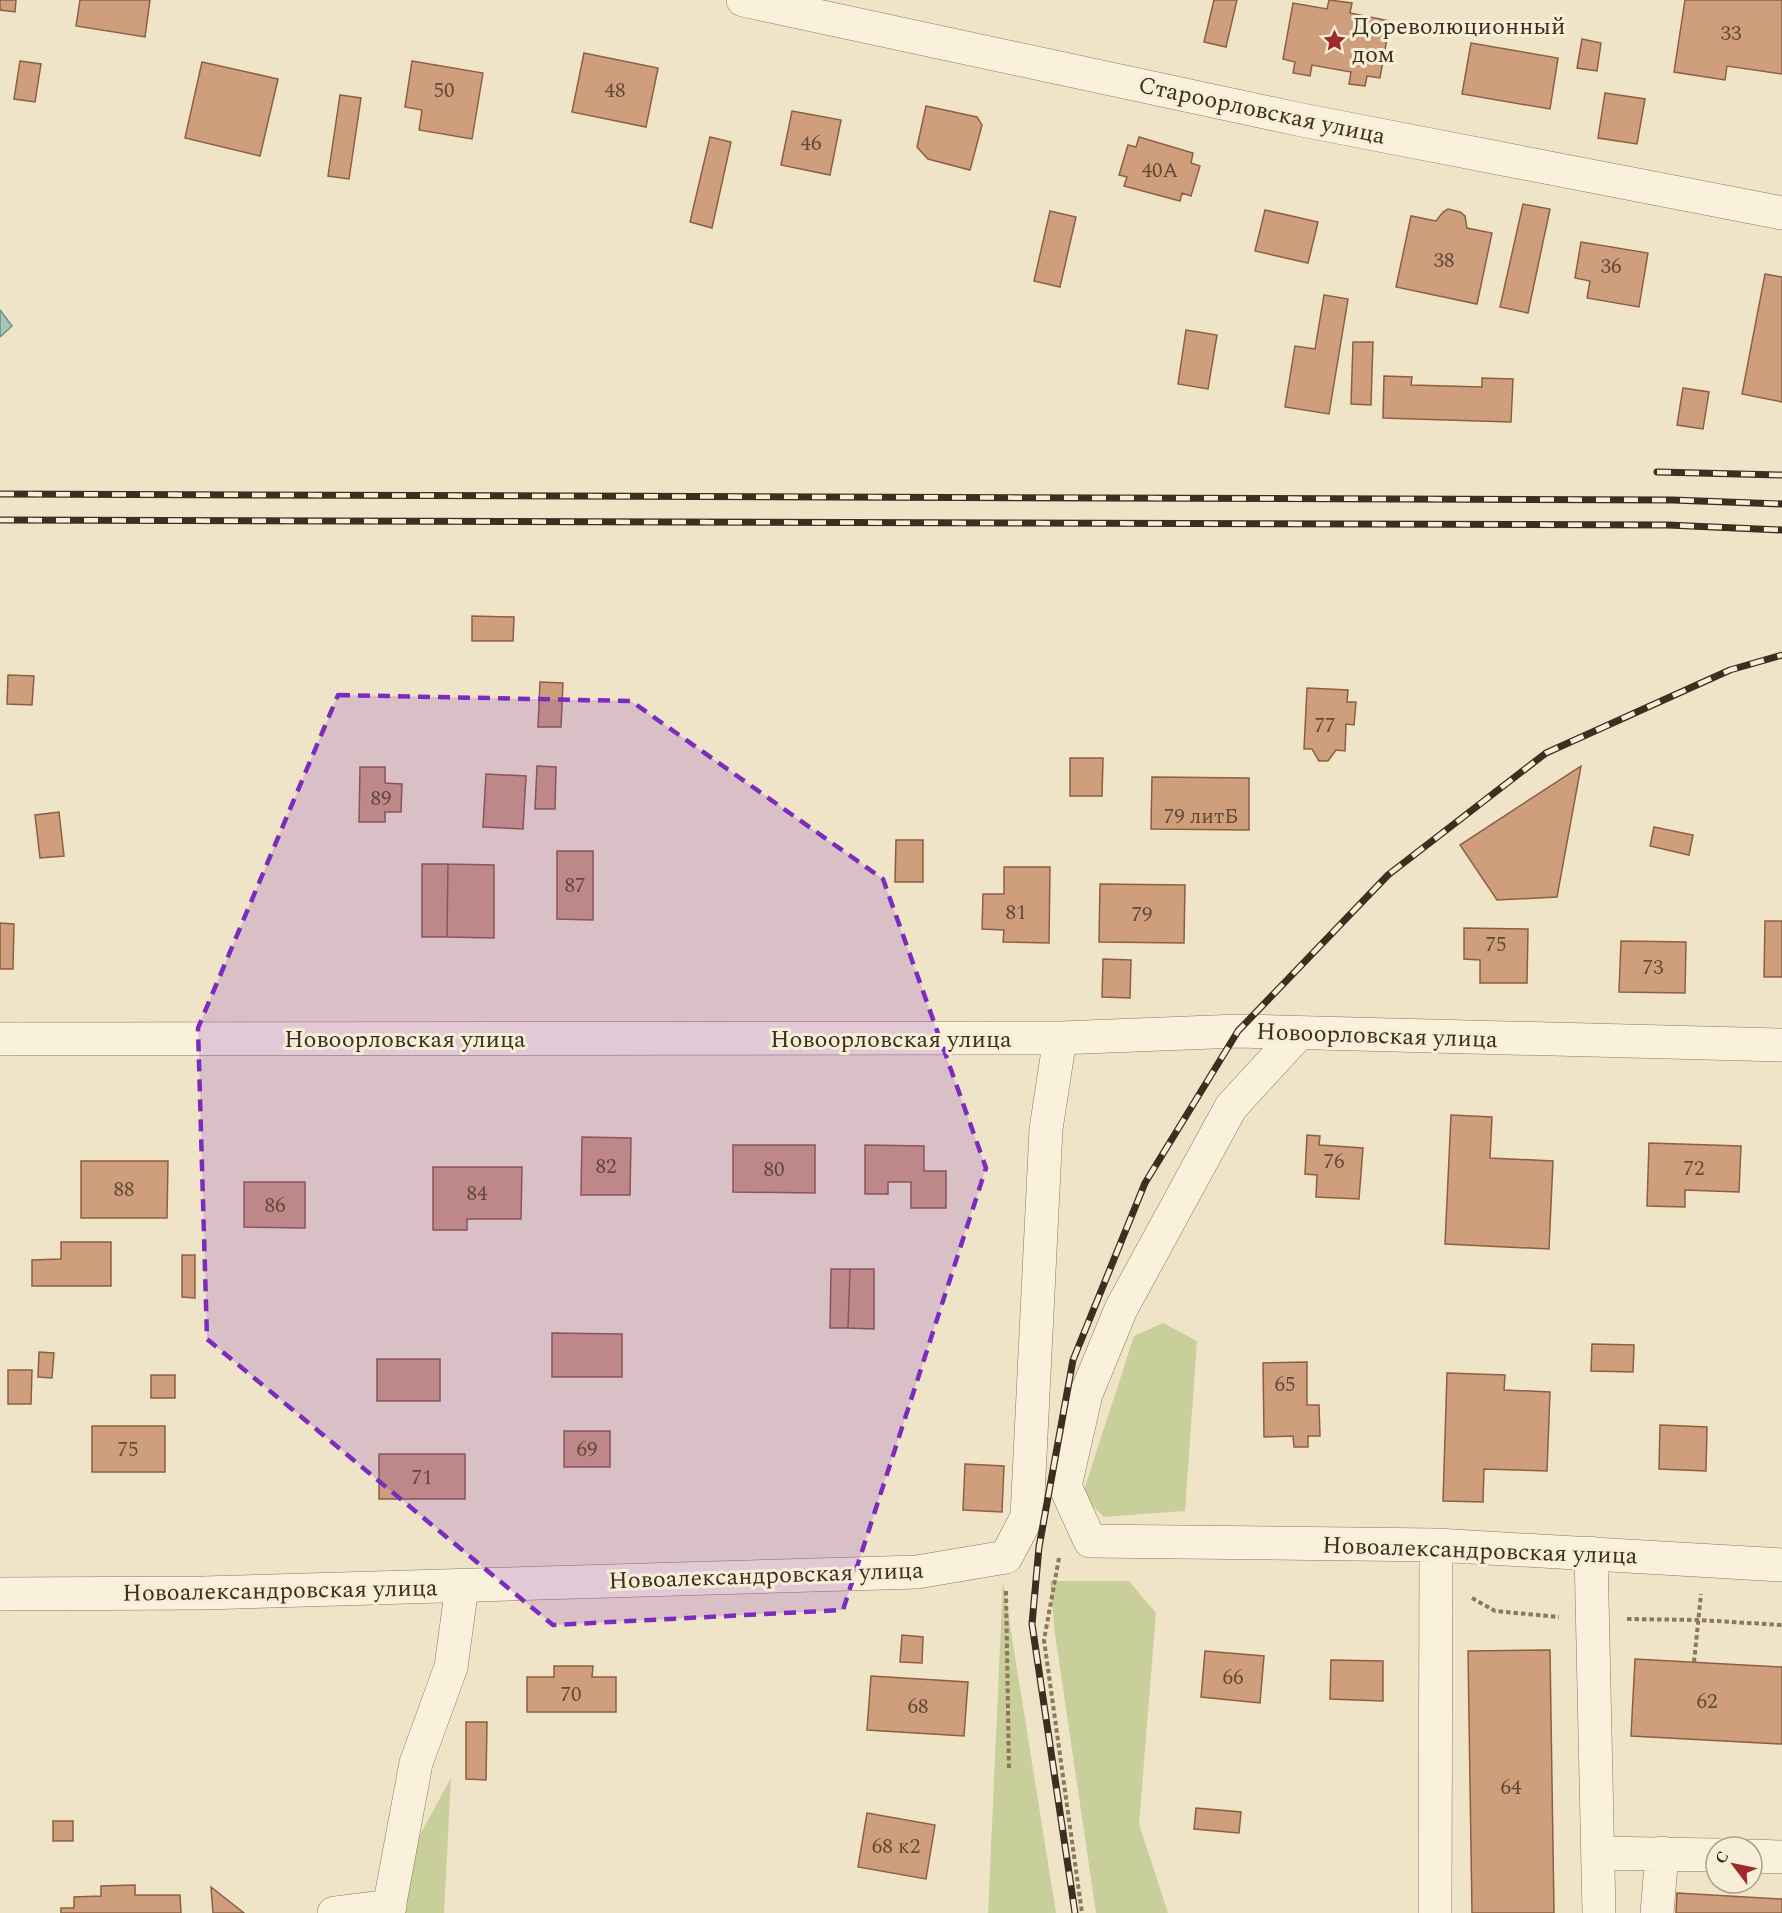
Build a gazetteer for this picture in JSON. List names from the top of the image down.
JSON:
{
  "streets": {
    "street": ["Староорловская улица", "Новоорловская улица", "Новоалександровская улица"]
  },
  "crossings": [
    ["Новоорловская улица", "Новоалександровская улица"]
  ],
  "places": {
    "place": ["Дореволюционный дом"]
  },
  "house_numbers": [
    "33",
    "50",
    "48",
    "46",
    "40А",
    "38",
    "36",
    "77",
    "89",
    "79 литБ",
    "87",
    "81",
    "79",
    "75",
    "73",
    "76",
    "82",
    "72",
    "80",
    "88",
    "84",
    "86",
    "65",
    "75",
    "69",
    "71",
    "66",
    "70",
    "62",
    "68",
    "64",
    "68 к2"
  ],
  "north": "top left"
}
